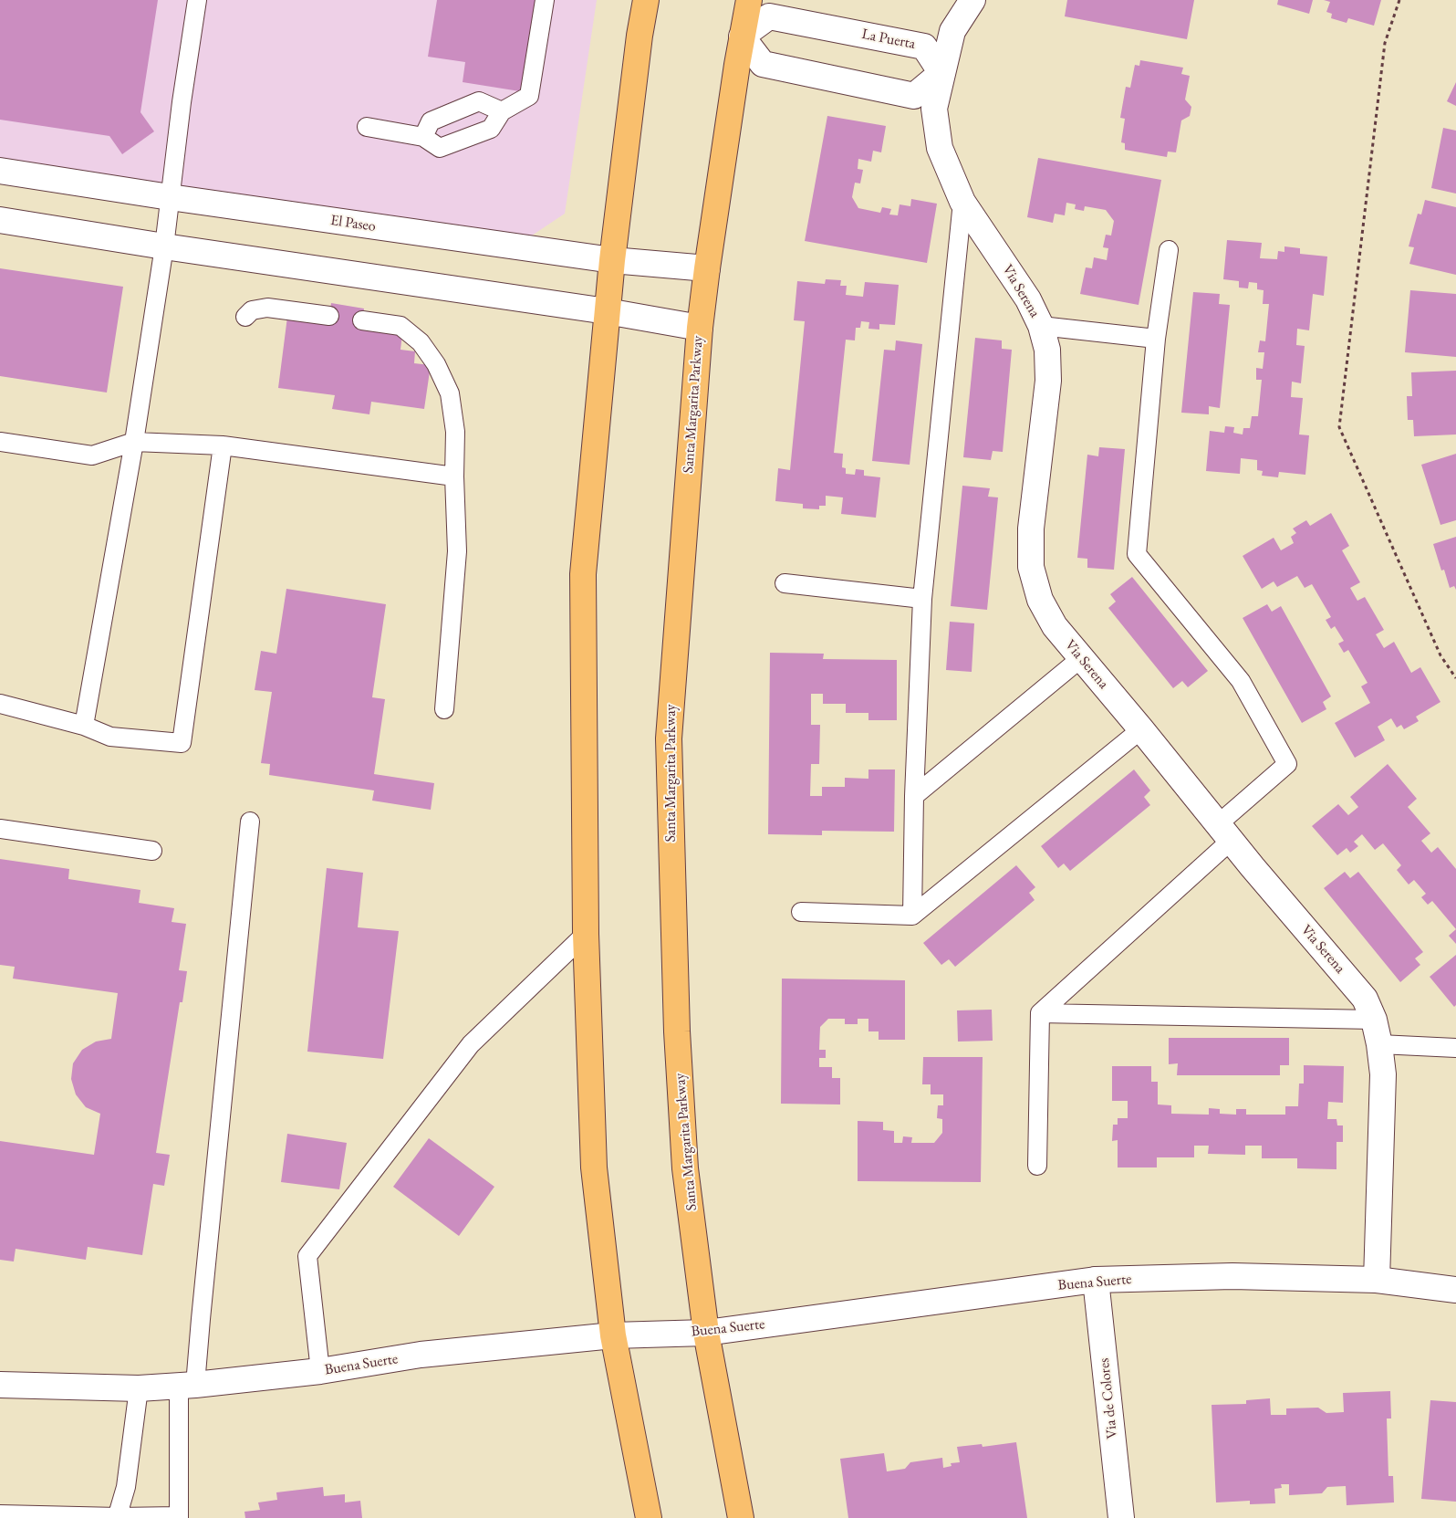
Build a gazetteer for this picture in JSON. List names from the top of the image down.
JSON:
{
  "streets": {
    "main road": ["Santa Margarita Parkway"],
    "street": [
      "La Puerta",
      "El Paseo",
      "Via Serena",
      "Buena Suerte",
      "Via de Colores"
    ]
  },
  "crossings": [
    ["La Puerta", "Via Serena"],
    ["La Puerta", "Santa Margarita Parkway"],
    ["El Paseo", "Santa Margarita Parkway"],
    ["Via Serena", "Buena Suerte"],
    ["Santa Margarita Parkway", "Buena Suerte"],
    ["Buena Suerte", "Via de Colores"]
  ]
}
